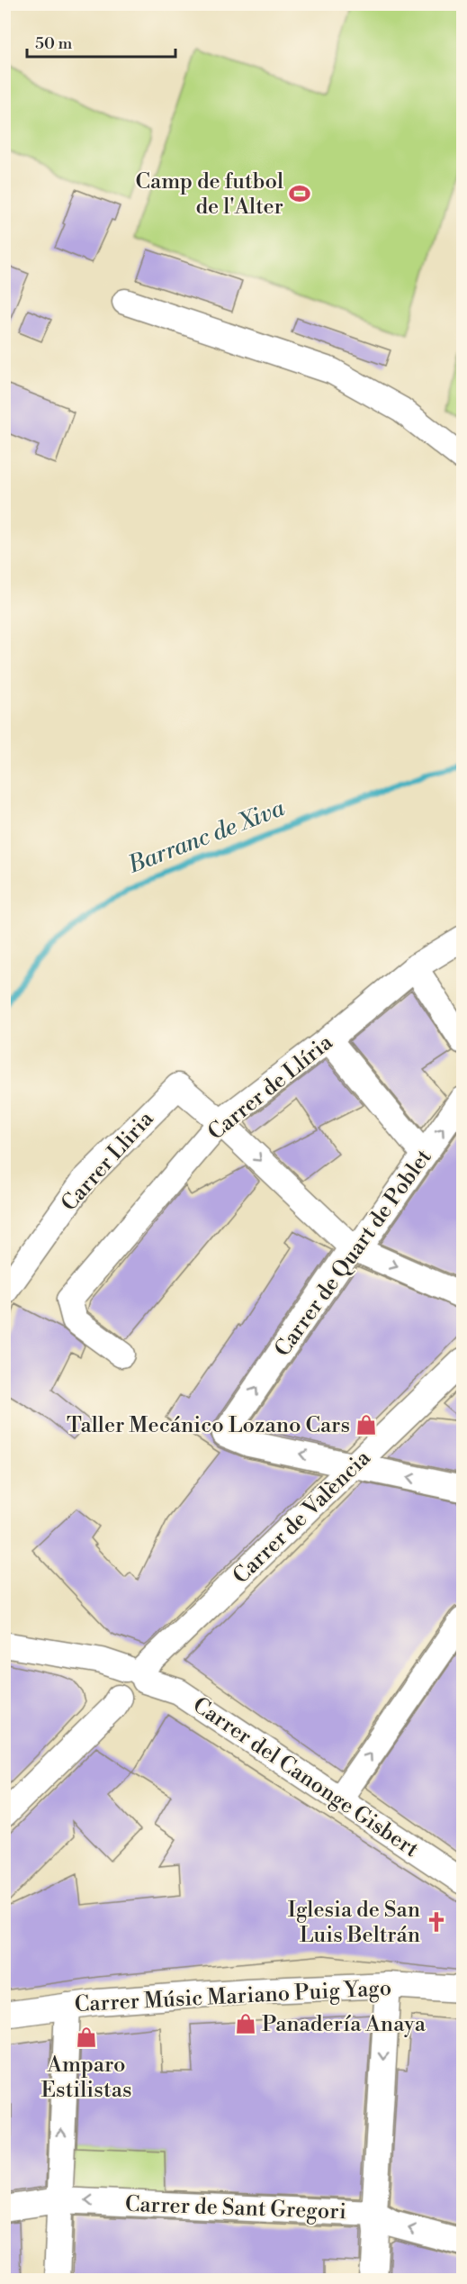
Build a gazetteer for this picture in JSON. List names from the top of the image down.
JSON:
{
  "streets": {
    "street": [
      "Carrer de Llíria",
      "Carrer Lliria",
      "Carrer de Quart de Poblet",
      "Carrer de València",
      "Carrer del Canonge Gisbert",
      "Carrer Músic Mariano Puig Yago",
      "Carrer de Sant Gregori"
    ]
  },
  "crossings": [
    ["Carrer de Llíria", "Carrer Lliria"],
    ["Carrer de Quart de Poblet", "Carrer de València"],
    ["Carrer de València", "Carrer del Canonge Gisbert"]
  ],
  "one_way": ["Carrer de Sant Gregori"],
  "water": ["Barranc de Xiva"],
  "places": {
    "sports": ["Camp de futbol de l'Alter"],
    "shop": ["Taller Mecánico Lozano Cars", "Panadería Anaya", "Amparo Estilistas"],
    "church": ["Iglesia de San Luis Beltrán"]
  },
  "scale_bar": "50 m"
}
